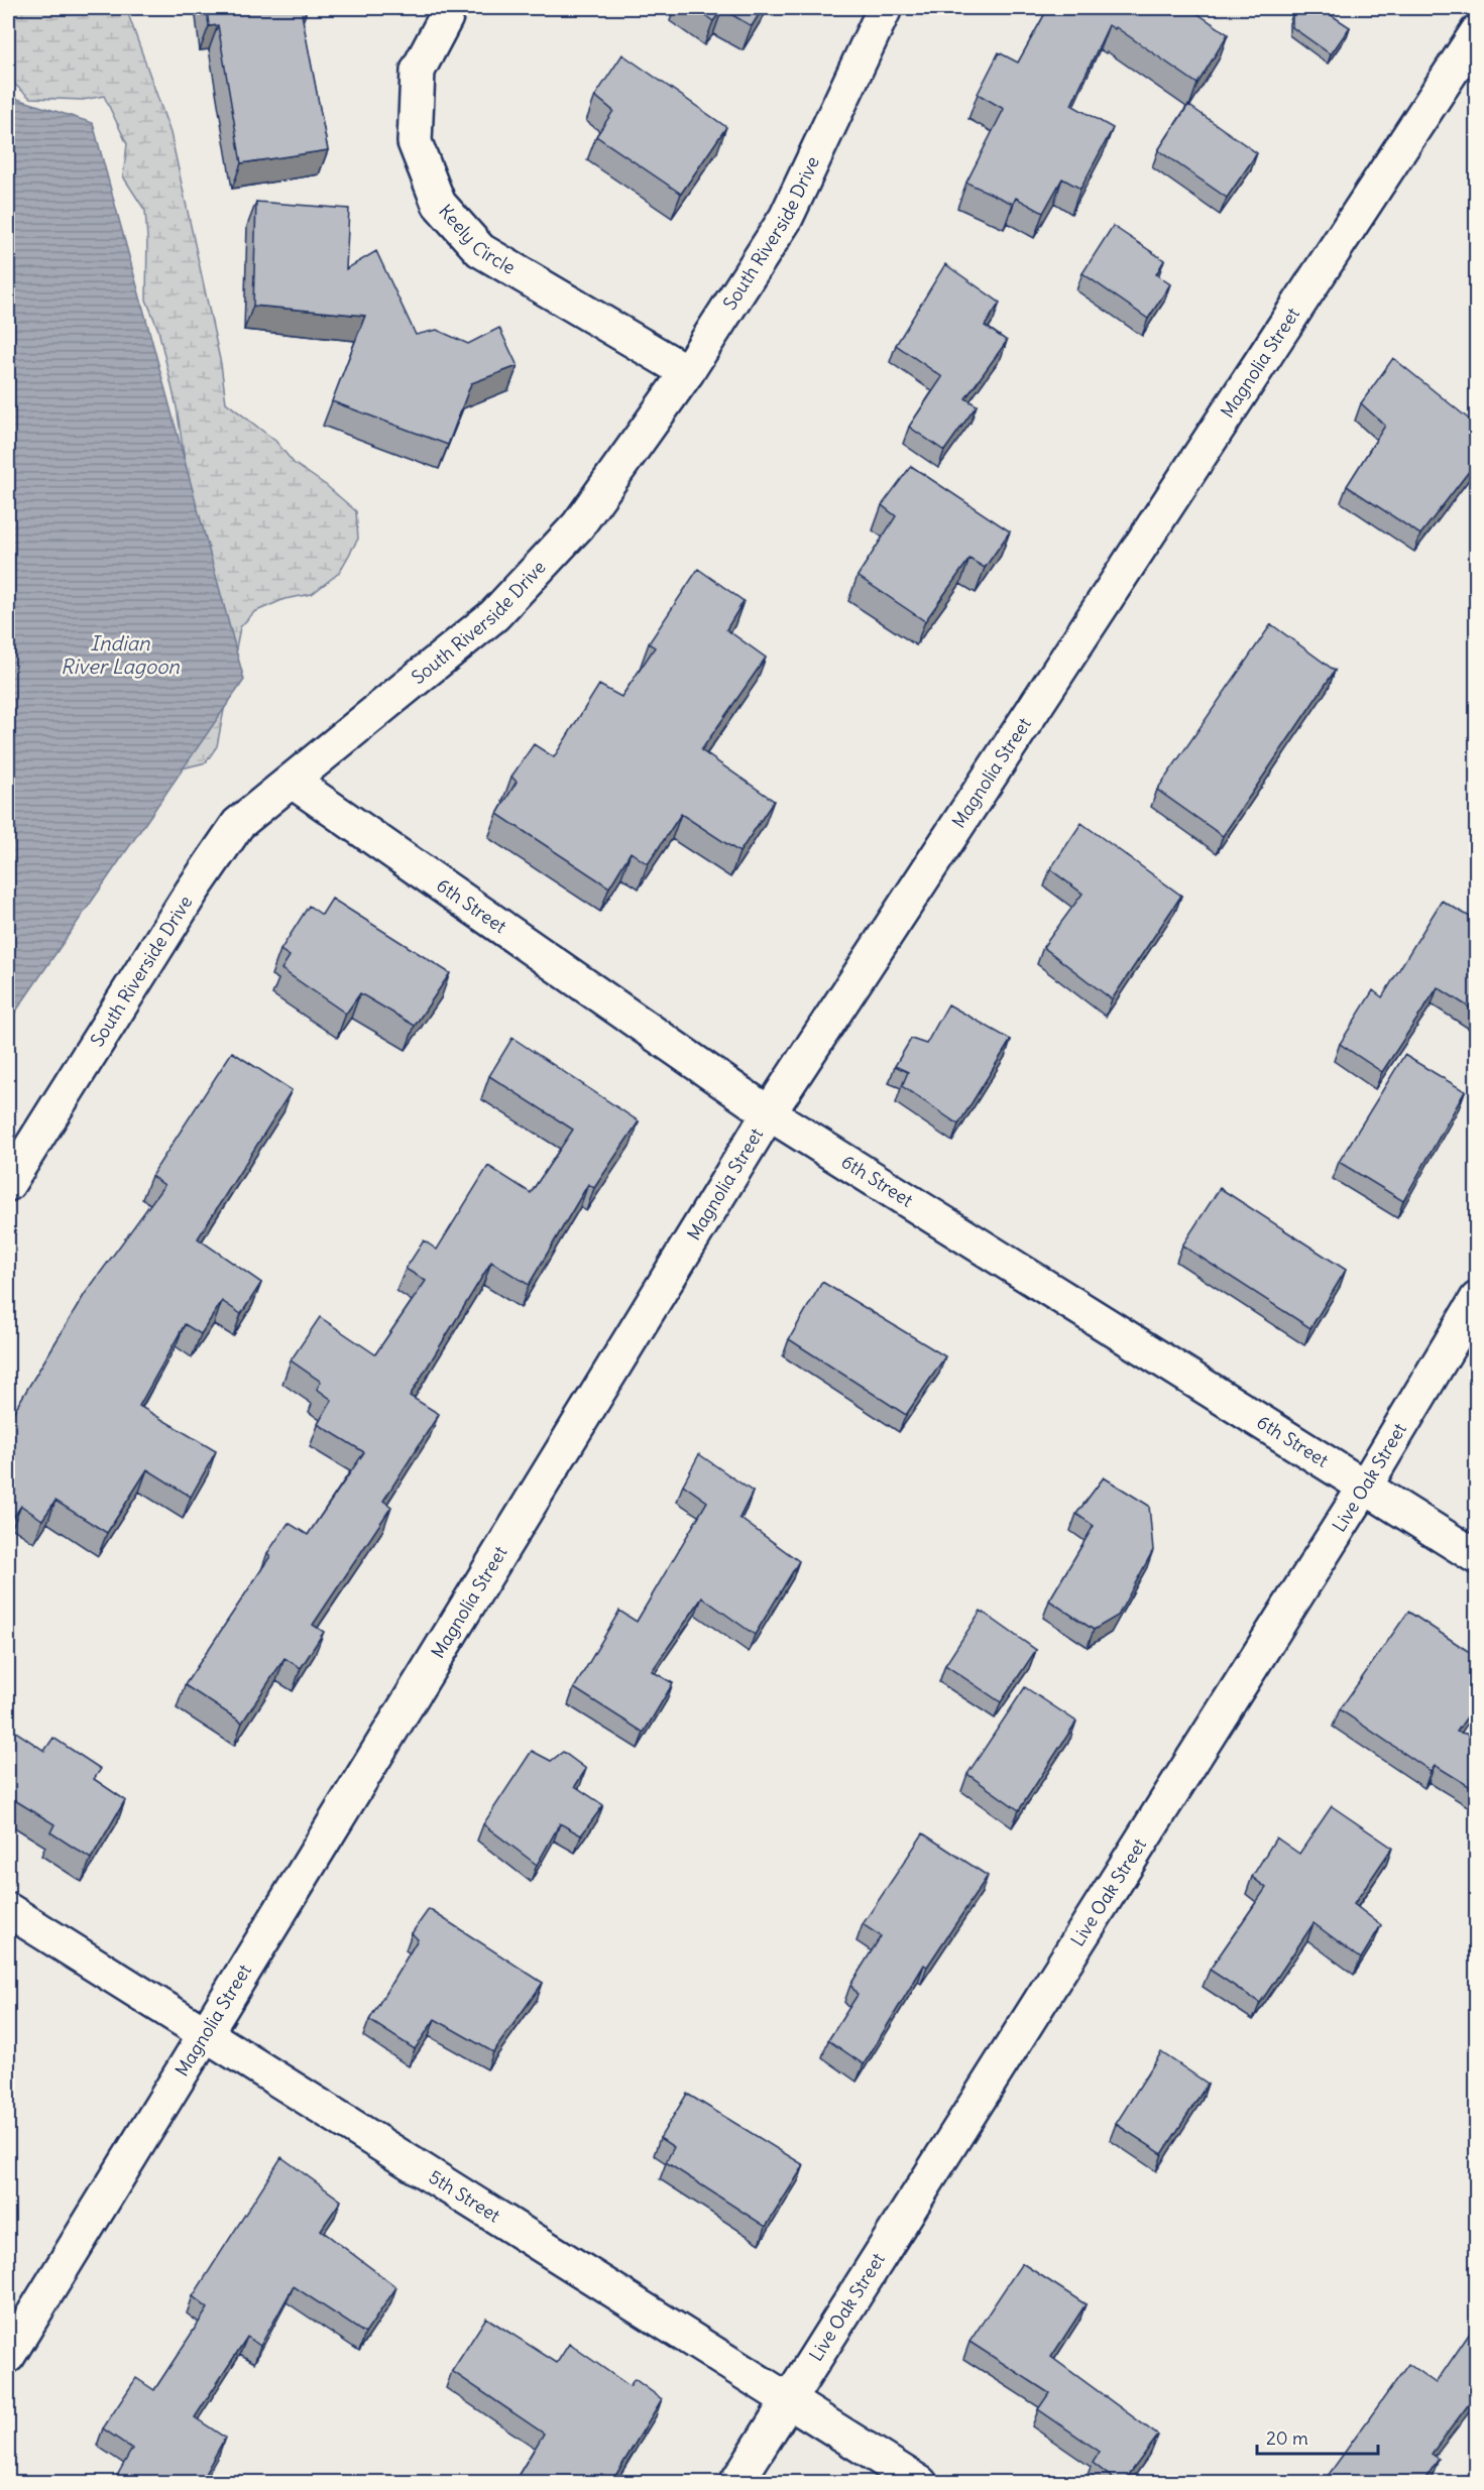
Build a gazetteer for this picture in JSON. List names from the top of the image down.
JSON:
{
  "streets": {
    "street": [
      "South Riverside Drive",
      "Keely Circle",
      "Magnolia Street",
      "6th Street",
      "Live Oak Street",
      "5th Street"
    ]
  },
  "crossings": [
    ["South Riverside Drive", "Keely Circle"],
    ["South Riverside Drive", "6th Street"],
    ["Magnolia Street", "6th Street"],
    ["Magnolia Street", "5th Street"],
    ["6th Street", "Live Oak Street"],
    ["Live Oak Street", "5th Street"]
  ],
  "water": ["Indian River Lagoon"],
  "scale_bar": "20 m"
}
